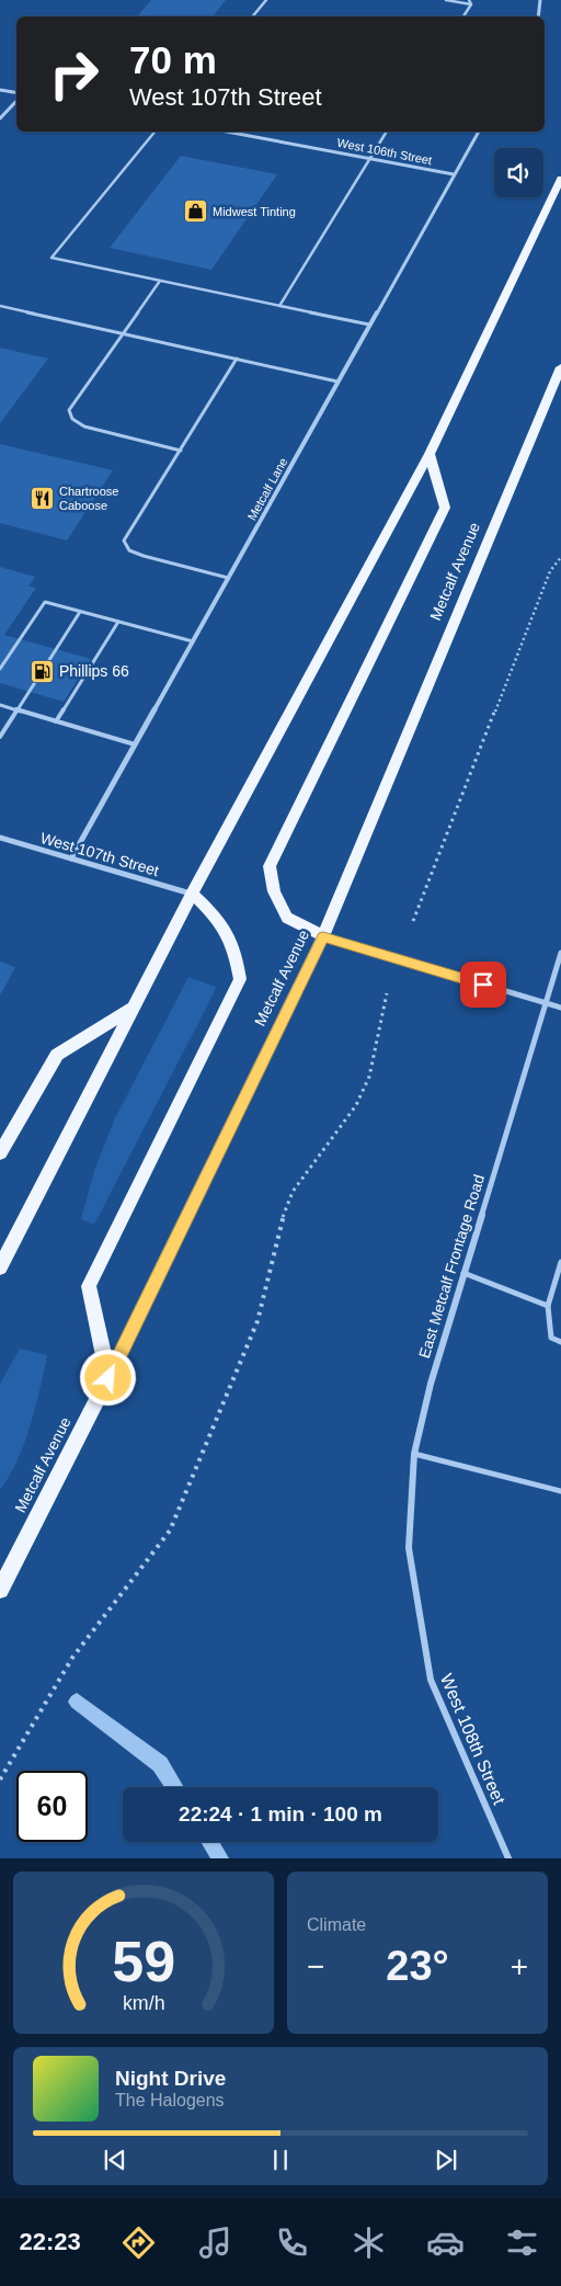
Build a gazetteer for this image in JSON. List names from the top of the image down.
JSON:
{
  "streets": {
    "main road": ["Metcalf Avenue"],
    "street": [
      "West 106th Street",
      "Metcalf Lane",
      "West 107th Street",
      "East Metcalf Frontage Road",
      "West 108th Street"
    ]
  },
  "crossings": [
    ["West 106th Street", "Metcalf Lane"],
    ["Metcalf Lane", "West 107th Street"],
    ["East Metcalf Frontage Road", "West 108th Street"]
  ],
  "places": {
    "shop": ["Midwest Tinting"],
    "restaurant": ["Chartroose Caboose"],
    "fuel station": ["Phillips 66"]
  },
  "page": {
    "turn": ["70 m", "West 107th Street"],
    "limit": "60",
    "trip": "22:24 · 1 min · 100 m",
    "tile": "Climate",
    "heat": ["−", "23°", "+"],
    "song": ["Night Drive", "The Halogens"],
    "tabs": "22:23",
    "gauge": ["59", "km/h"]
  }
}
